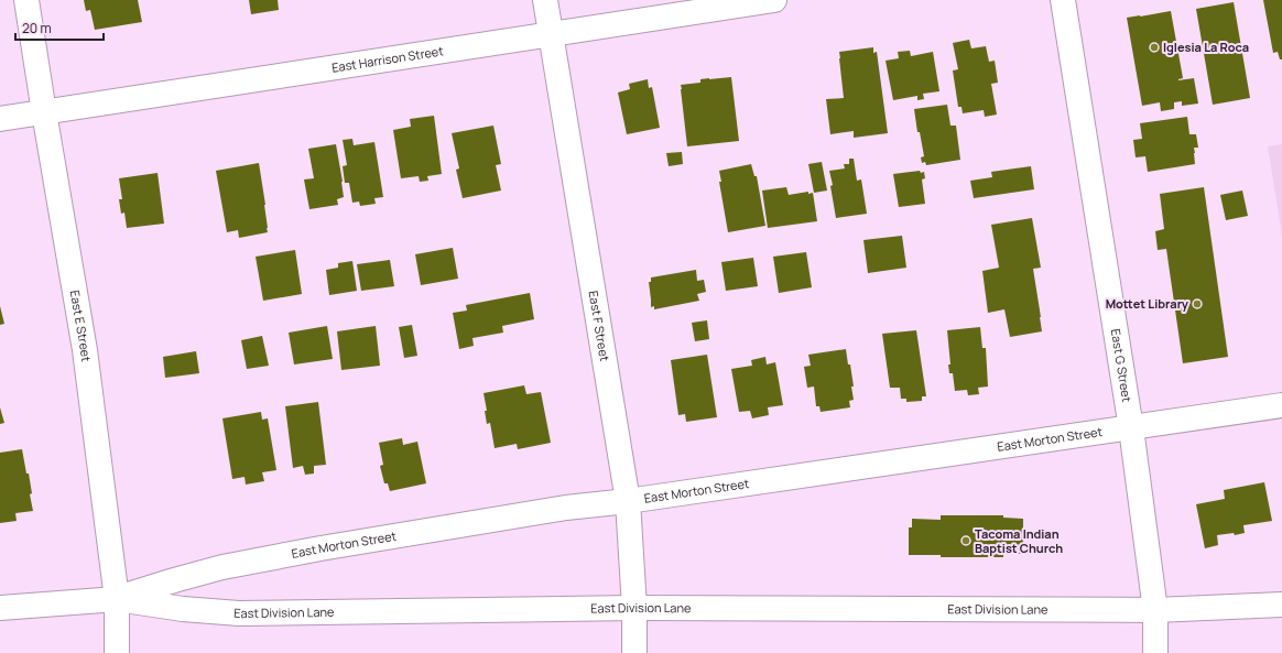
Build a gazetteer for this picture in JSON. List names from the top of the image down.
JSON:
{
  "streets": {
    "street": [
      "East Harrison Street",
      "East E Street",
      "East F Street",
      "East G Street",
      "East Morton Street",
      "East Division Lane"
    ]
  },
  "crossings": [
    ["East Harrison Street", "East E Street"],
    ["East Harrison Street", "East F Street"],
    ["East E Street", "East Morton Street"],
    ["East E Street", "East Division Lane"],
    ["East F Street", "East Morton Street"],
    ["East F Street", "East Division Lane"],
    ["East G Street", "East Morton Street"],
    ["East G Street", "East Division Lane"],
    ["East Morton Street", "East Division Lane"]
  ],
  "places": ["Iglesia La Roca", "Mottet Library", "Tacoma Indian Baptist Church"],
  "scale_bar": "20 m"
}
